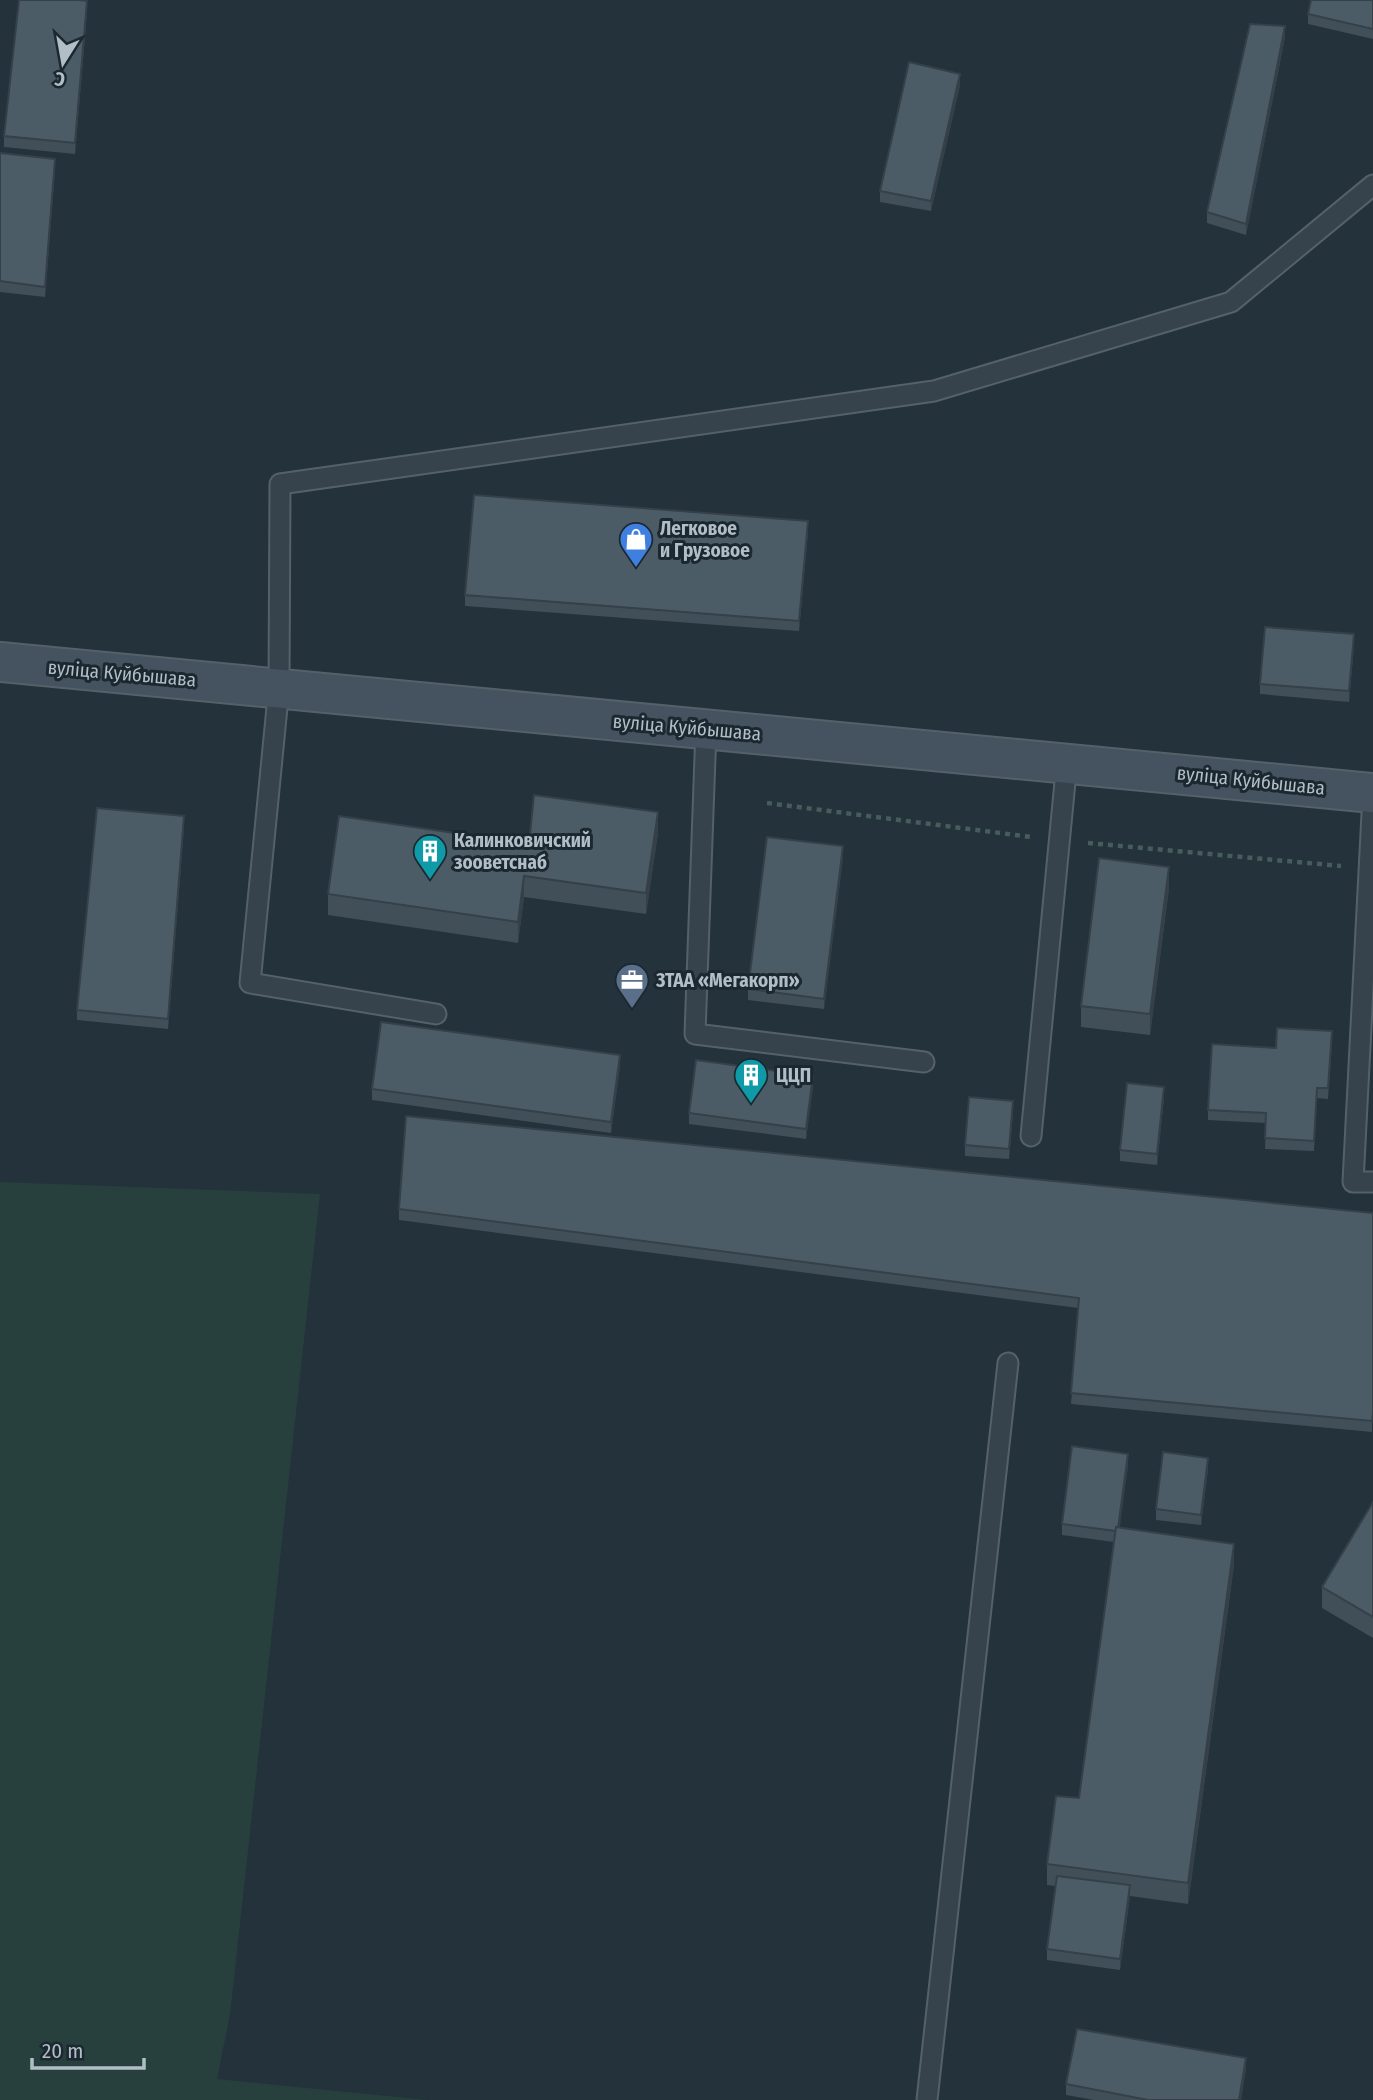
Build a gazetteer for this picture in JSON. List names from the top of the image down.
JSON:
{
  "streets": {
    "main road": ["вуліца Куйбышава"]
  },
  "places": {
    "shop": ["Легковое и Грузовое"],
    "building": ["Калинковичский зооветснаб", "ЦЦП"],
    "office": ["ЗТАА «Мегакорп»"]
  },
  "scale_bar": "20 m",
  "north": "bottom"
}
